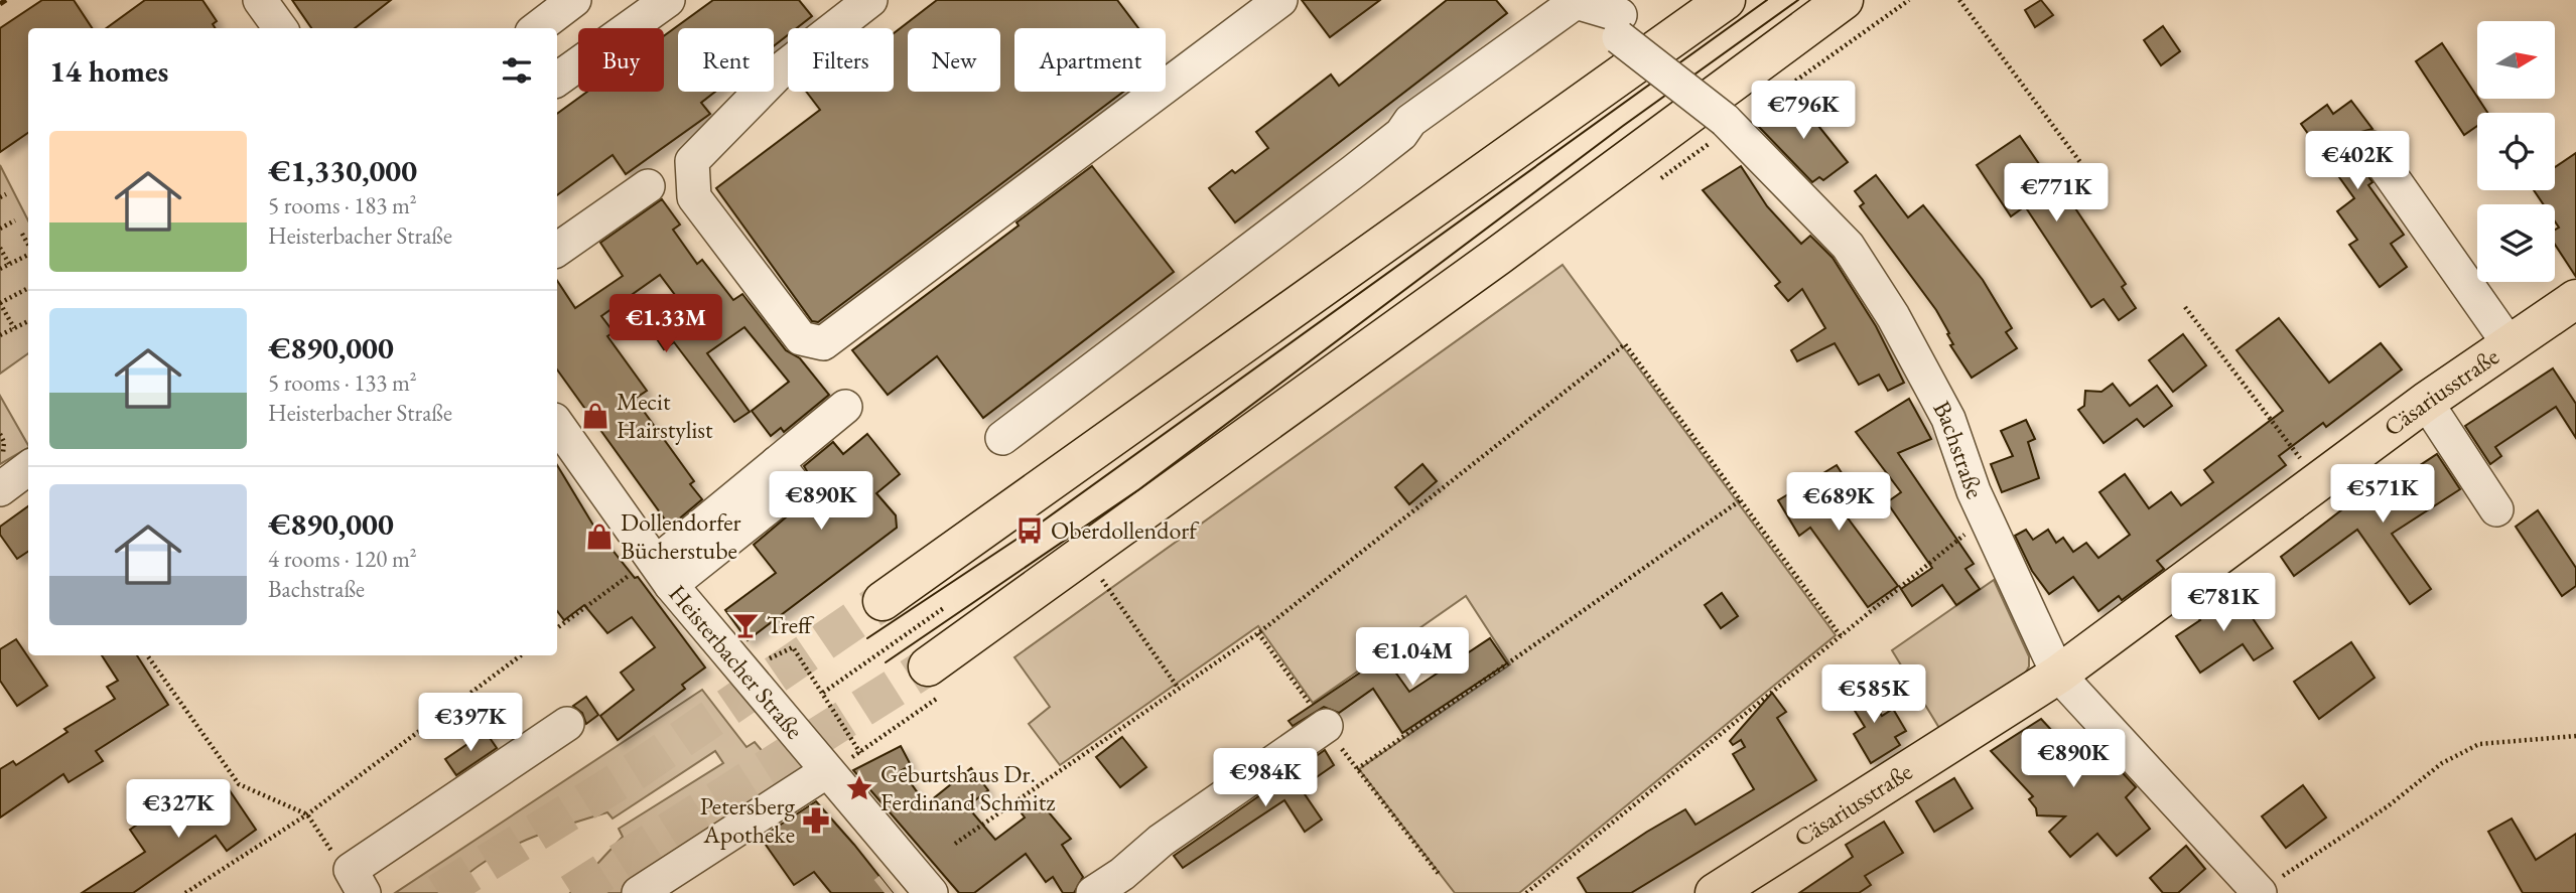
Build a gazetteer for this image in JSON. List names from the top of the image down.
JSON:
{
  "streets": {
    "main road": ["Cäsariusstraße"],
    "street": ["Bachstraße", "Heisterbacher Straße"]
  },
  "crossings": [
    ["Cäsariusstraße", "Bachstraße"]
  ],
  "places": {
    "shop": ["Mecit Hairstylist", "Dollendorfer Bücherstube"],
    "bus stop": ["Oberdollendorf"],
    "bar": ["Treff"],
    "place": ["Geburtshaus Dr. Ferdinand Schmitz"],
    "pharmacy": ["Petersberg Apotheke"]
  },
  "north": "right",
  "page": {
    "chip": [
      "Buy",
      "Rent",
      "Filters",
      "New",
      "Apartment"
    ],
    "heading": "14 homes",
    "price": [
      "€796K",
      "€402K",
      "€771K",
      "€1.33M",
      "€571K",
      "€890K",
      "€689K",
      "€781K",
      "€1.04M",
      "€585K",
      "€397K",
      "€890K",
      "€984K",
      "€327K"
    ],
    "list": [
      {
        "name": "€1,330,000",
        "note": "5 rooms · 183 m² · Heisterbacher Straße"
      },
      {
        "name": "€890,000",
        "note": "5 rooms · 133 m² · Heisterbacher Straße"
      },
      {
        "name": "€890,000",
        "note": "4 rooms · 120 m² · Bachstraße"
      }
    ]
  }
}
